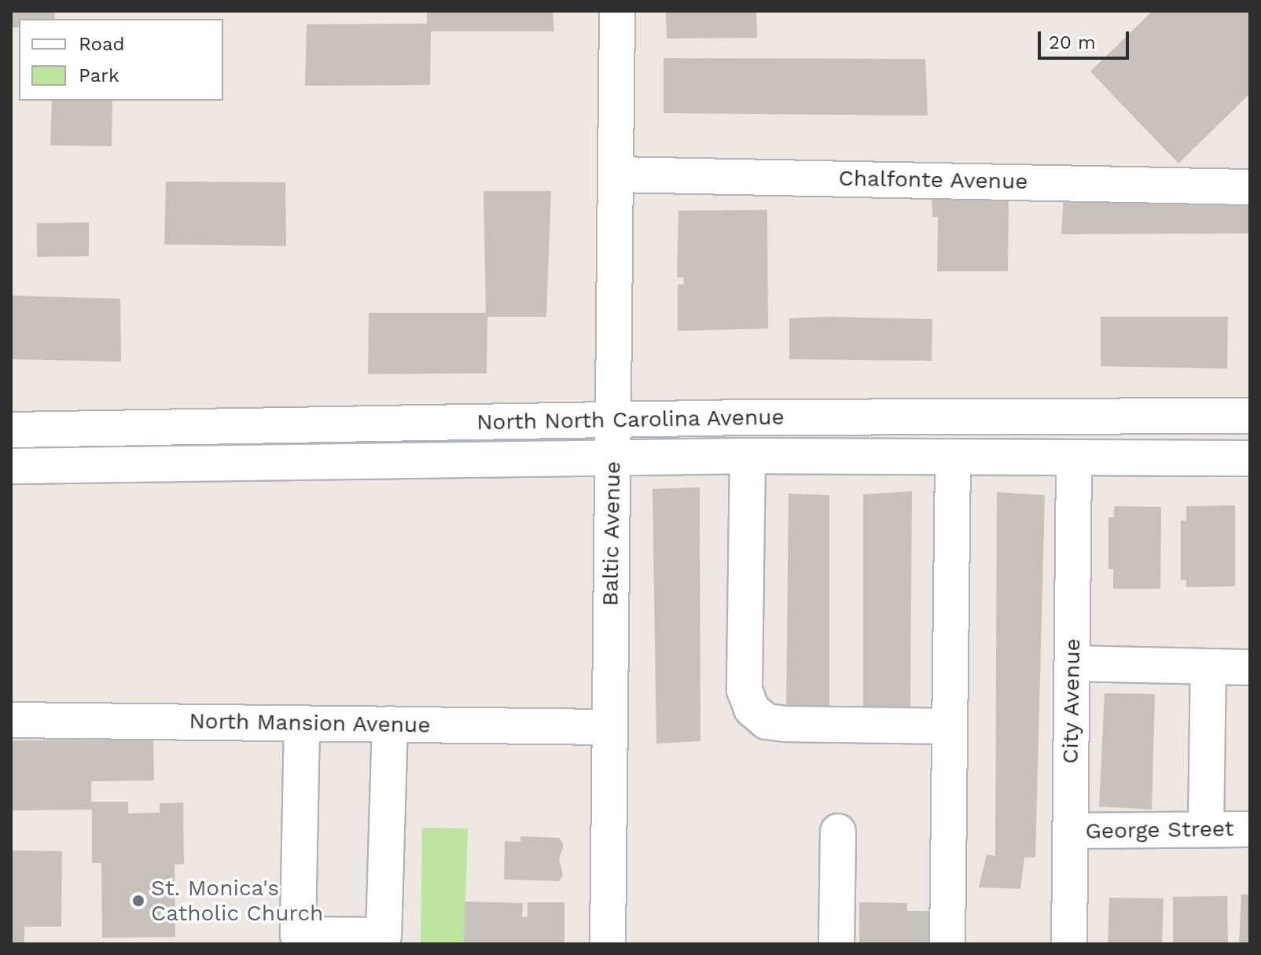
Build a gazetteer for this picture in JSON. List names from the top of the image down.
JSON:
{
  "streets": {
    "street": [
      "Chalfonte Avenue",
      "North North Carolina Avenue",
      "Baltic Avenue",
      "City Avenue",
      "North Mansion Avenue",
      "George Street"
    ]
  },
  "crossings": [
    ["Chalfonte Avenue", "Baltic Avenue"],
    ["North North Carolina Avenue", "Baltic Avenue"],
    ["North North Carolina Avenue", "City Avenue"],
    ["Baltic Avenue", "North Mansion Avenue"],
    ["City Avenue", "George Street"]
  ],
  "places": ["St. Monica's Catholic Church"],
  "legend": ["Road", "Park"],
  "scale_bar": "20 m"
}
